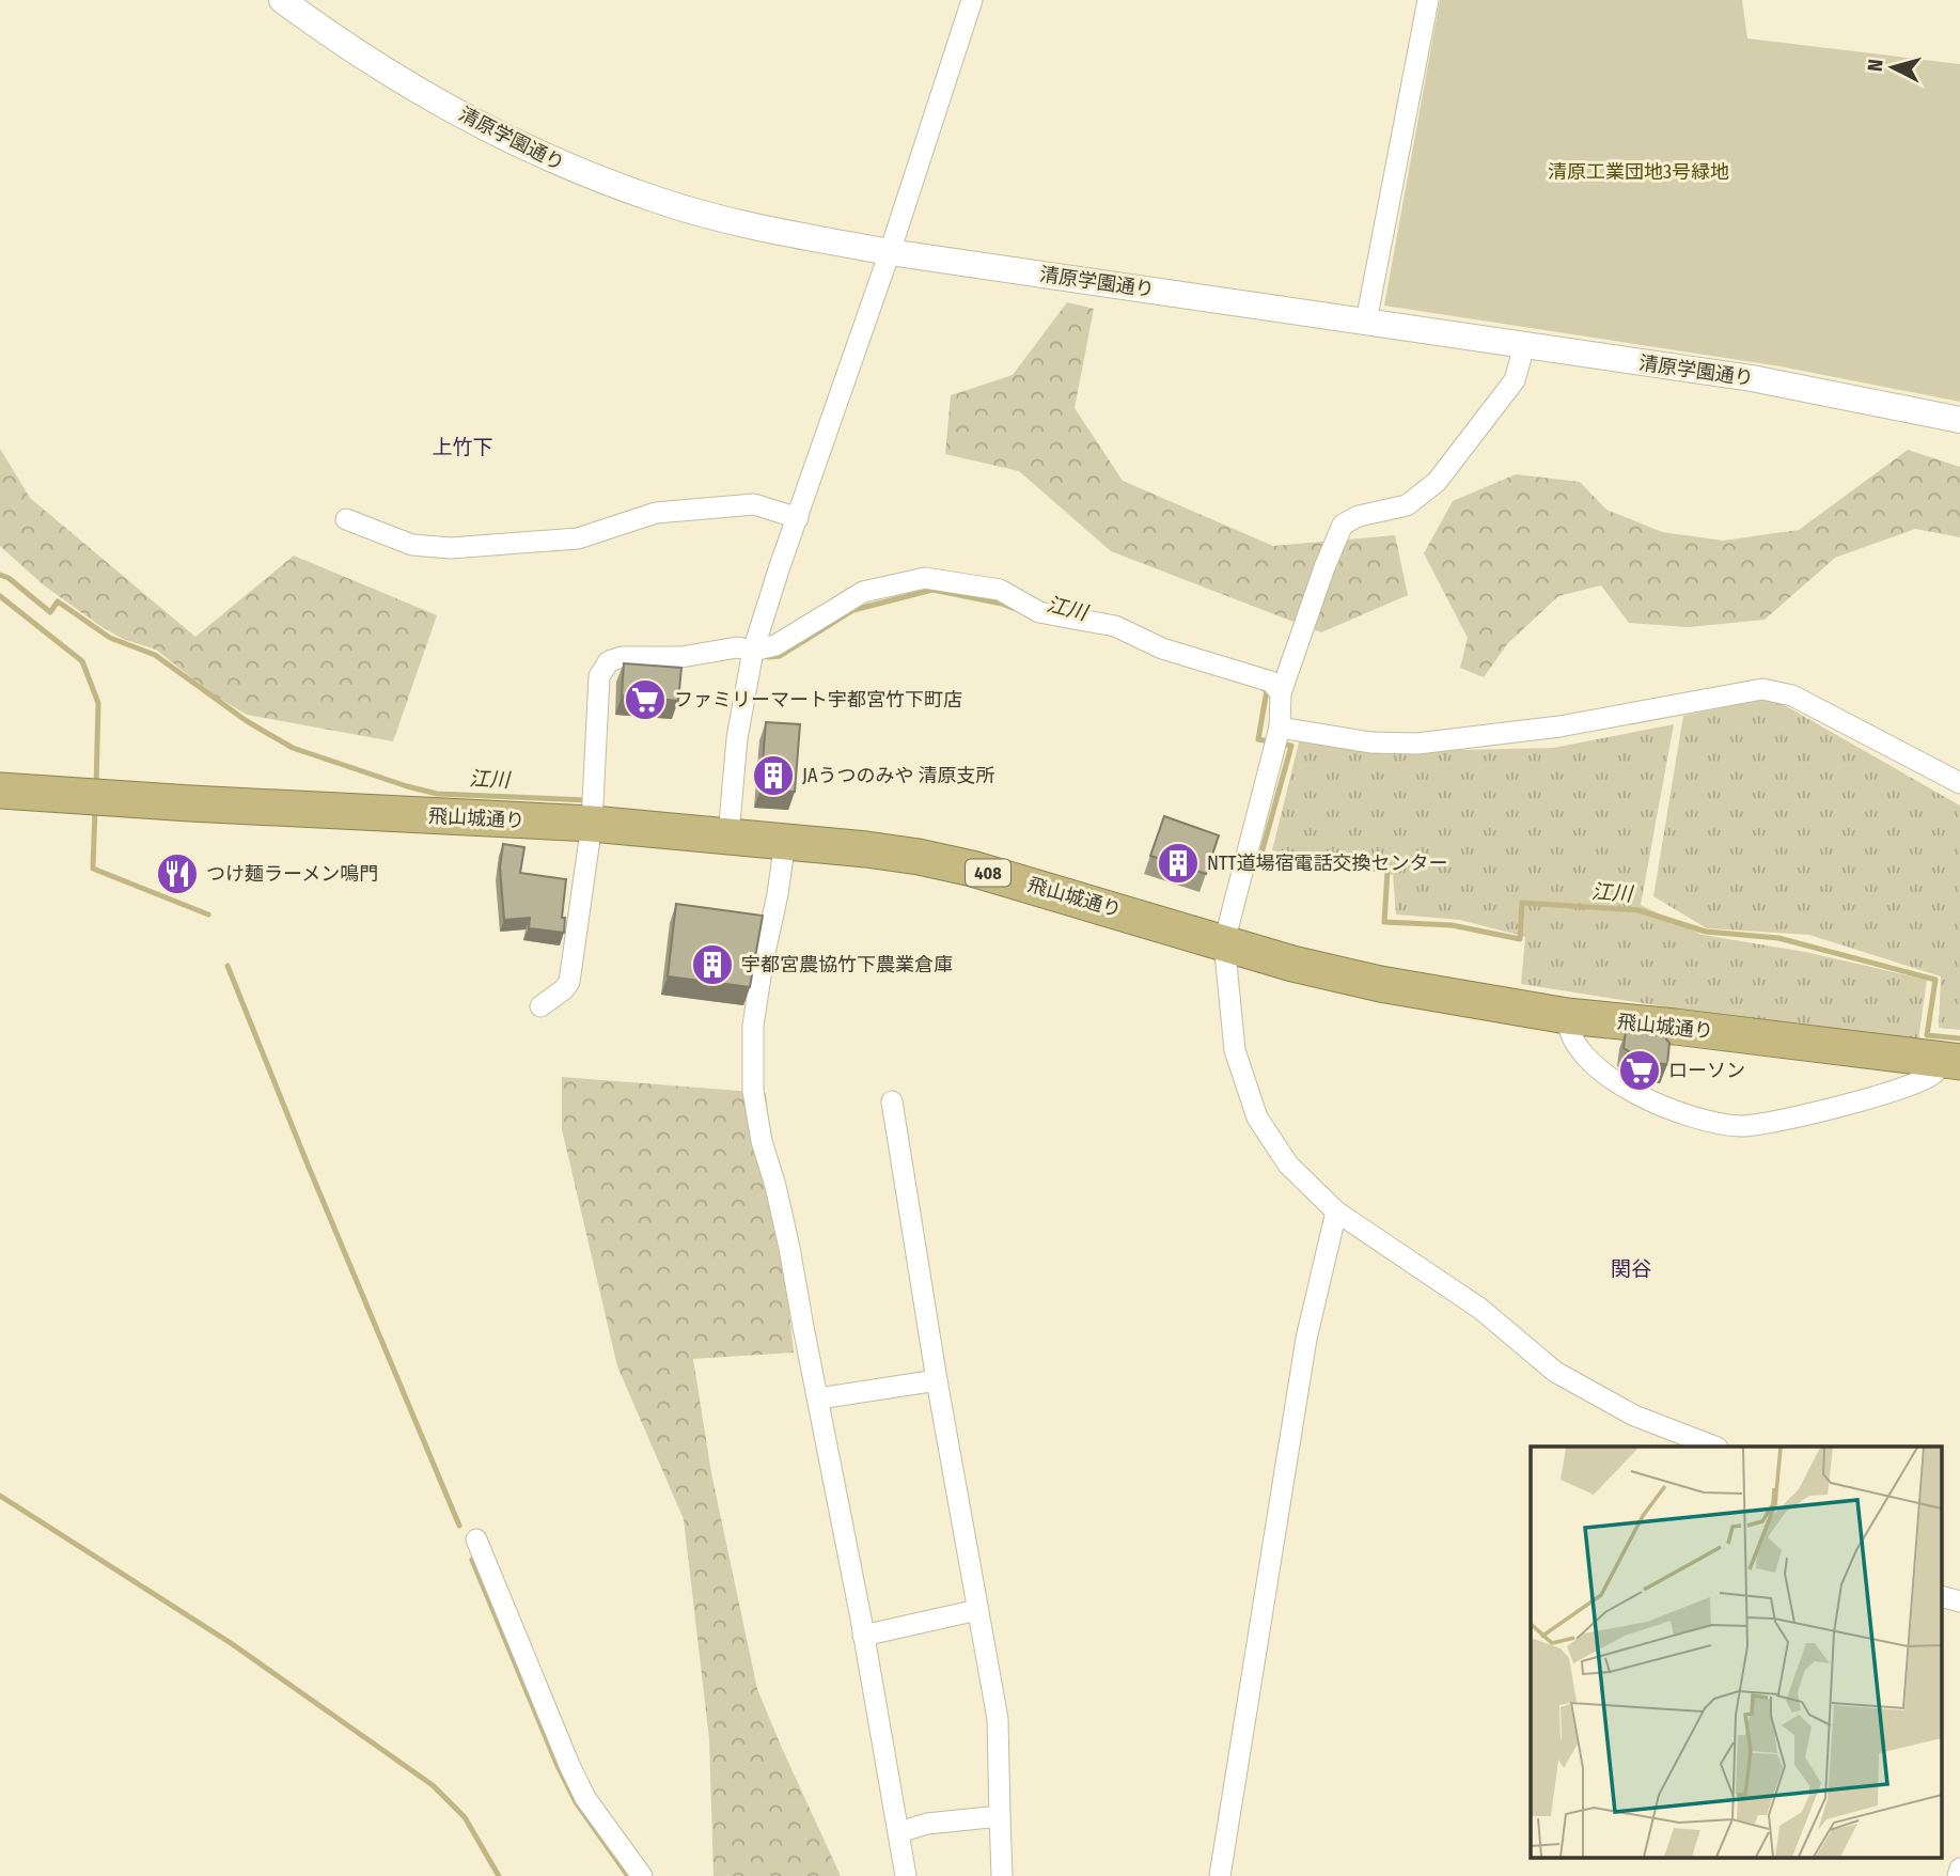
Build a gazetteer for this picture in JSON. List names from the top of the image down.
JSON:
{
  "streets": {
    "highway": ["飛山城通り", "408"],
    "street": ["清原学園通り"]
  },
  "districts": ["上竹下", "関谷"],
  "water": ["江川"],
  "parks": ["清原工業団地3号緑地"],
  "places": {
    "supermarket": ["ファミリーマート宇都宮竹下町店", "ローソン"],
    "building": ["JAうつのみや 清原支所", "NTT道場宿電話交換センター", "宇都宮農協竹下農業倉庫"],
    "restaurant": ["つけ麺ラーメン鳴門"]
  },
  "north": "left"
}
